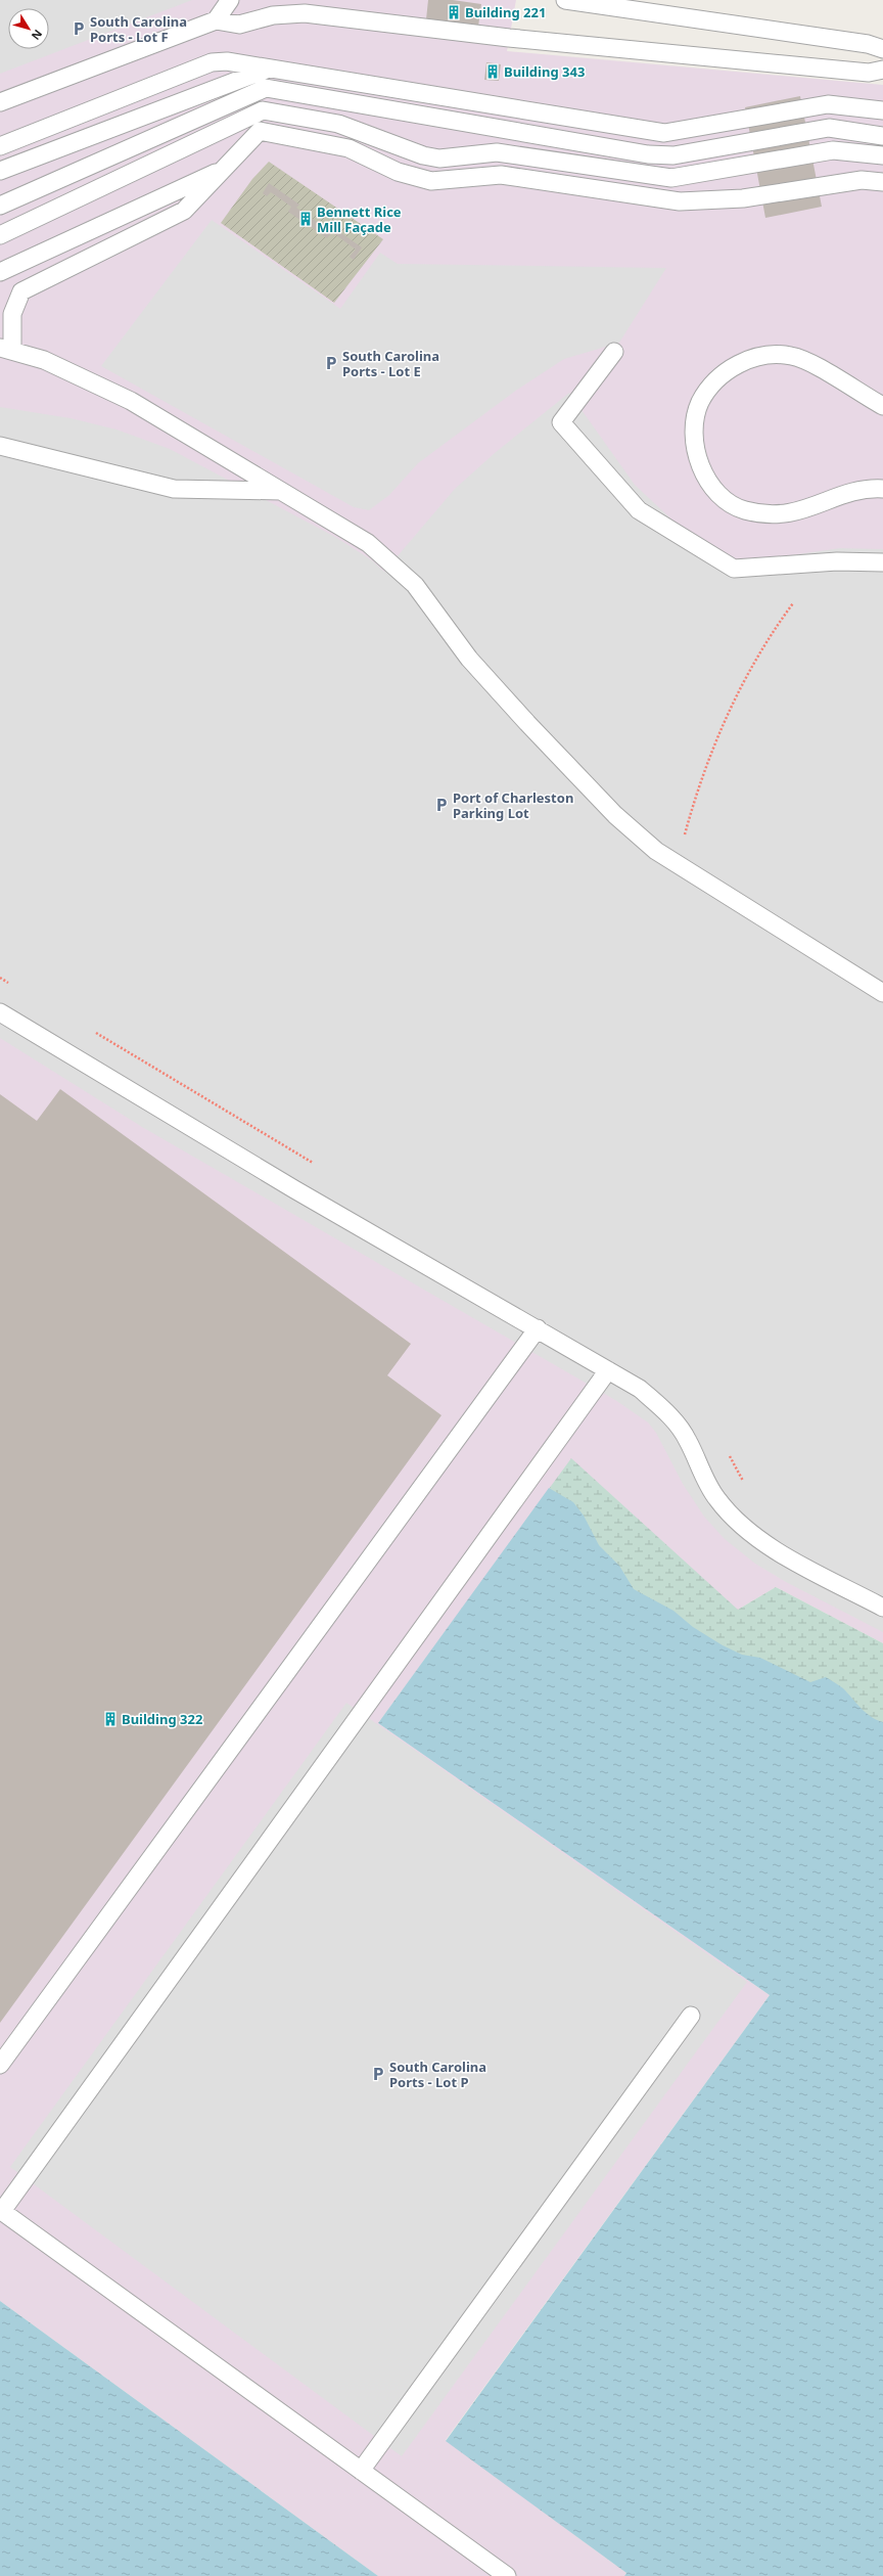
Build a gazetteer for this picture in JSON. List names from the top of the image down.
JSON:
{
  "places": {
    "building": [
      "Building 221",
      "Building 343",
      "Bennett Rice Mill Façade",
      "Building 322"
    ],
    "parking": [
      "South Carolina Ports - Lot F",
      "South Carolina Ports - Lot E",
      "Port of Charleston Parking Lot",
      "South Carolina Ports - Lot P"
    ]
  },
  "north": "bottom right"
}
